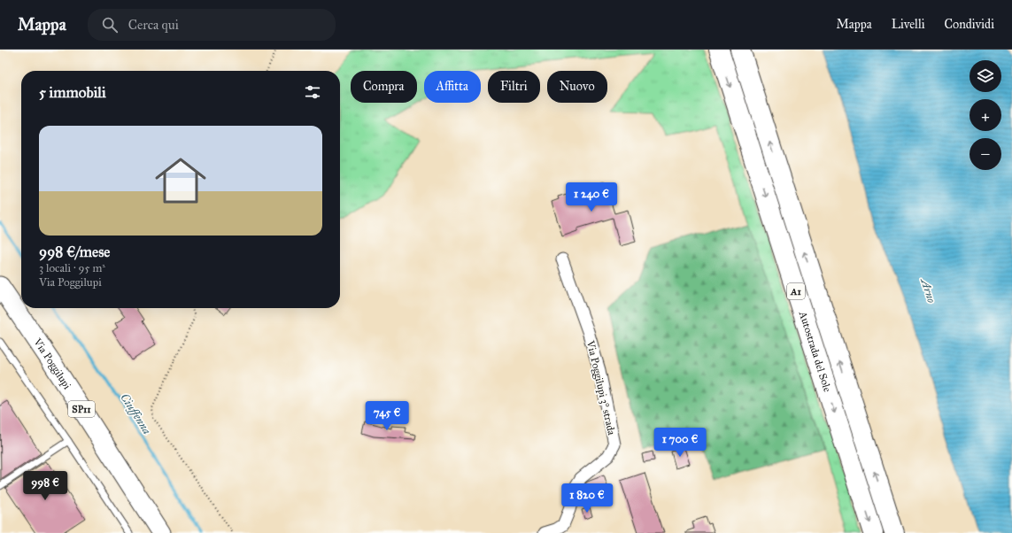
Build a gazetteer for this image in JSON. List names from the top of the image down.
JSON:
{
  "streets": {
    "highway": ["A1", "Autostrada del Sole"],
    "main road": ["Via Poggilupi", "SP11"],
    "street": ["Via Poggilupi 3° strada"]
  },
  "water": ["Arno", "Ciuffenna"],
  "page": {
    "header": "Mappa",
    "search": "Cerca qui",
    "nav": ["Mappa", "Livelli", "Condividi"],
    "map_buttons": ["+", "−"],
    "chip": [
      "Compra",
      "Affitta",
      "Filtri",
      "Nuovo"
    ],
    "heading": "5 immobili",
    "list": [
      {
        "name": "998 €/mese",
        "note": "3 locali · 95 m² · Via Poggilupi"
      }
    ],
    "price": [
      "1 240 €",
      "745 €",
      "1 700 €",
      "998 €",
      "1 820 €"
    ]
  }
}
